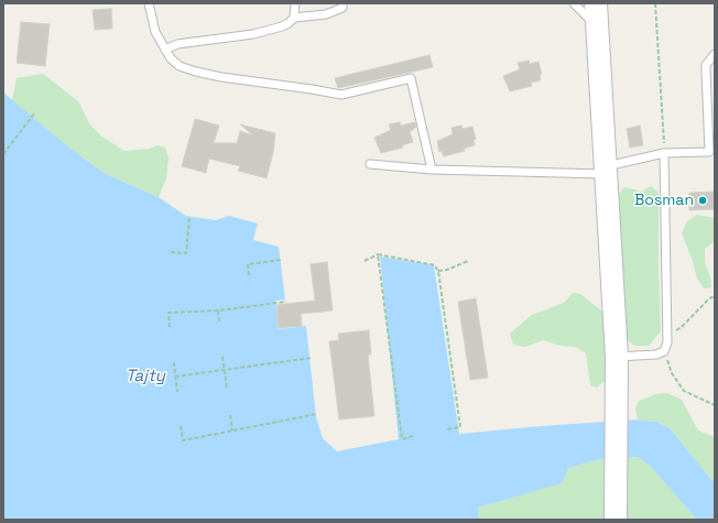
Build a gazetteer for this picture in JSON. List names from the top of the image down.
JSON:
{
  "water": ["Tajty"],
  "places": ["Bosman"]
}
